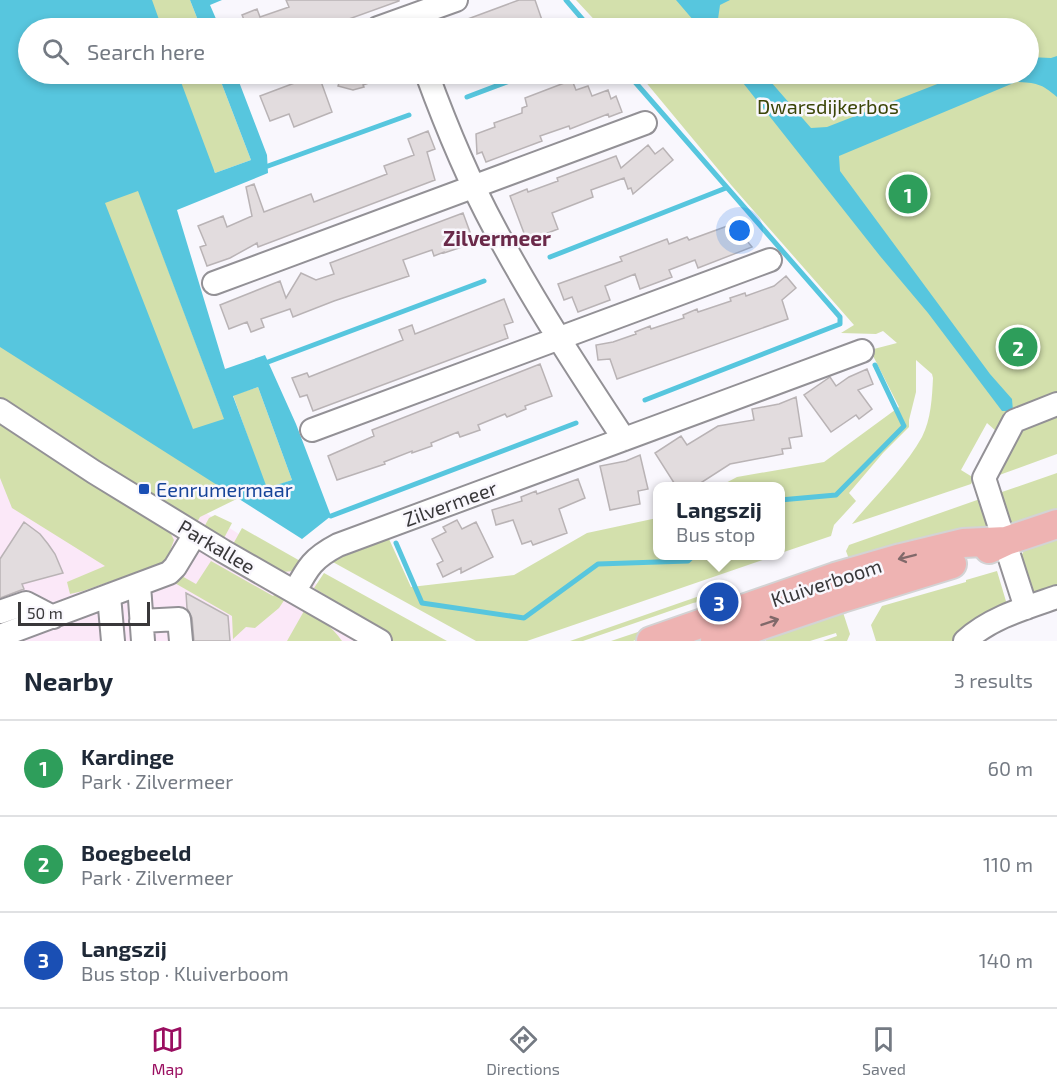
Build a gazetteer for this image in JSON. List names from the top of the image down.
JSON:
{
  "streets": {
    "main road": ["Kluiverboom"],
    "street": ["Zilvermeer", "Parkallee"]
  },
  "crossings": [
    ["Zilvermeer", "Parkallee"]
  ],
  "districts": ["Zilvermeer"],
  "parks": ["Dwarsdijkerbos"],
  "places": {
    "transit": ["Eenrumermaar"]
  },
  "scale_bar": "50 m",
  "page": {
    "search": "Search here",
    "pins": ["1", "2", "3"],
    "popup": ["Langszij", "Bus stop"],
    "scale": "50 m",
    "heading": ["Nearby", "3 results"],
    "list": [
      {
        "mark": "1",
        "name": "Kardinge",
        "note": "Park · Zilvermeer",
        "value": "60 m"
      },
      {
        "mark": "2",
        "name": "Boegbeeld",
        "note": "Park · Zilvermeer",
        "value": "110 m"
      },
      {
        "mark": "3",
        "name": "Langszij",
        "note": "Bus stop · Kluiverboom",
        "value": "140 m"
      }
    ],
    "nav": ["Map", "Directions", "Saved"]
  }
}
